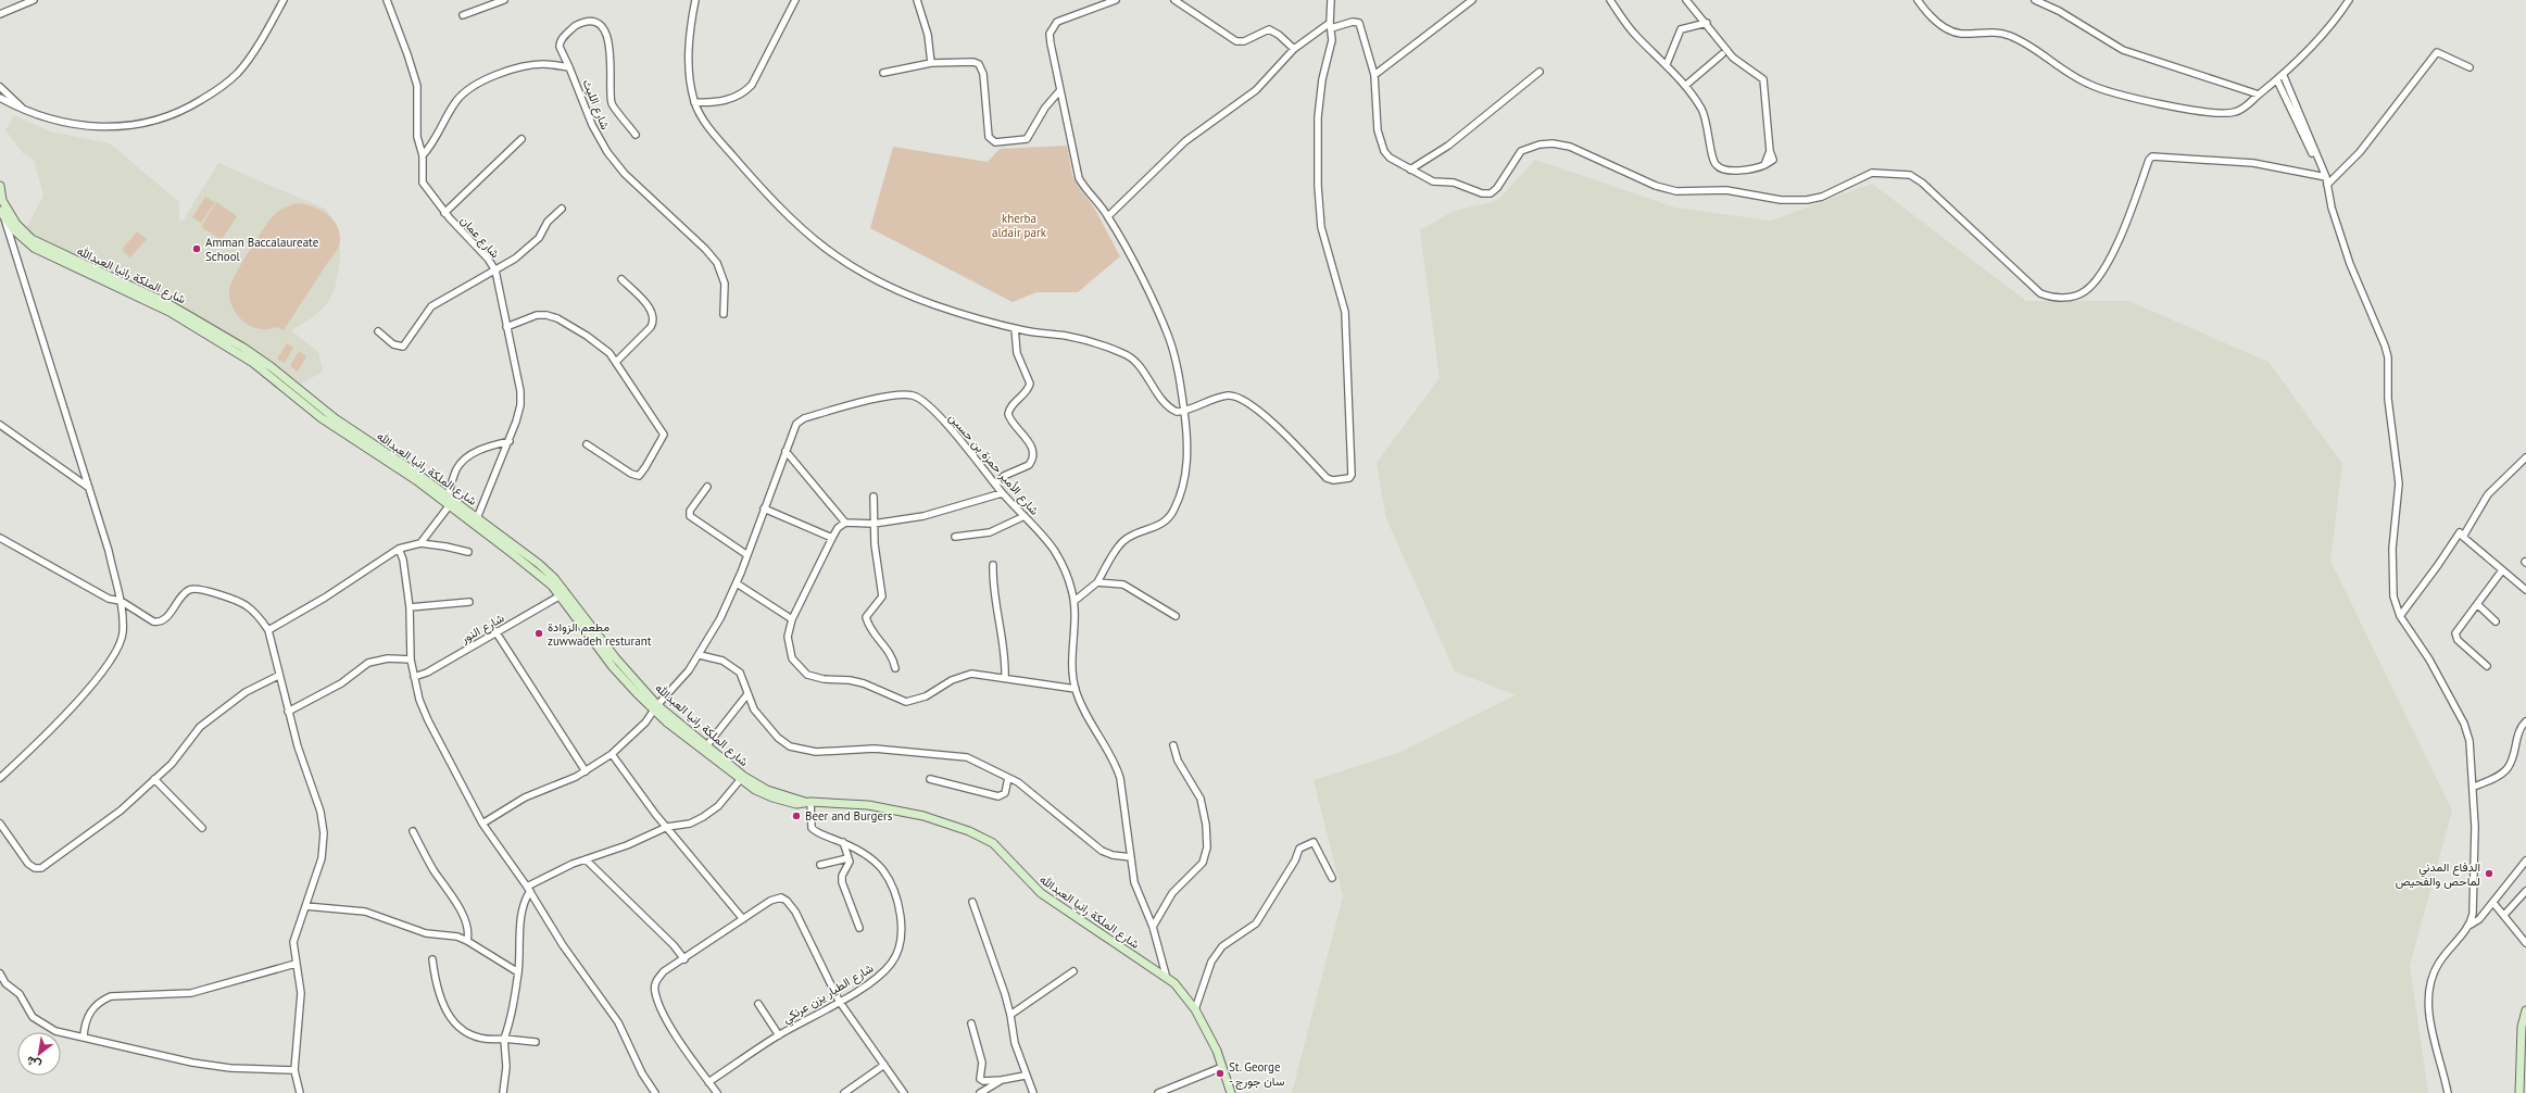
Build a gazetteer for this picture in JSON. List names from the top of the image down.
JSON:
{
  "streets": {
    "main road": ["شارع الملكة رانيا العبدالله"],
    "street": [
      "شارع الليث",
      "شارع عمان",
      "شارع الأمير حمزة بن حسين",
      "شارع النور",
      "شارع الطيار يزن عرنكي"
    ]
  },
  "crossings": [
    ["شارع عمان", "شارع الملكة رانيا العبدالله"],
    ["شارع الملكة رانيا العبدالله", "شارع الأمير حمزة بن حسين"],
    ["شارع الملكة رانيا العبدالله", "شارع النور"],
    ["شارع الملكة رانيا العبدالله", "شارع الطيار يزن عرنكي"]
  ],
  "parks": ["kherba aldair park"],
  "places": [
    "Amman Baccalaureate School",
    "مطعم الزوادة zuwwadeh resturant",
    "Beer and Burgers",
    "الدفاع المدني لماحص والفحيص",
    "St. George - سان جورج"
  ],
  "north": "bottom left"
}
